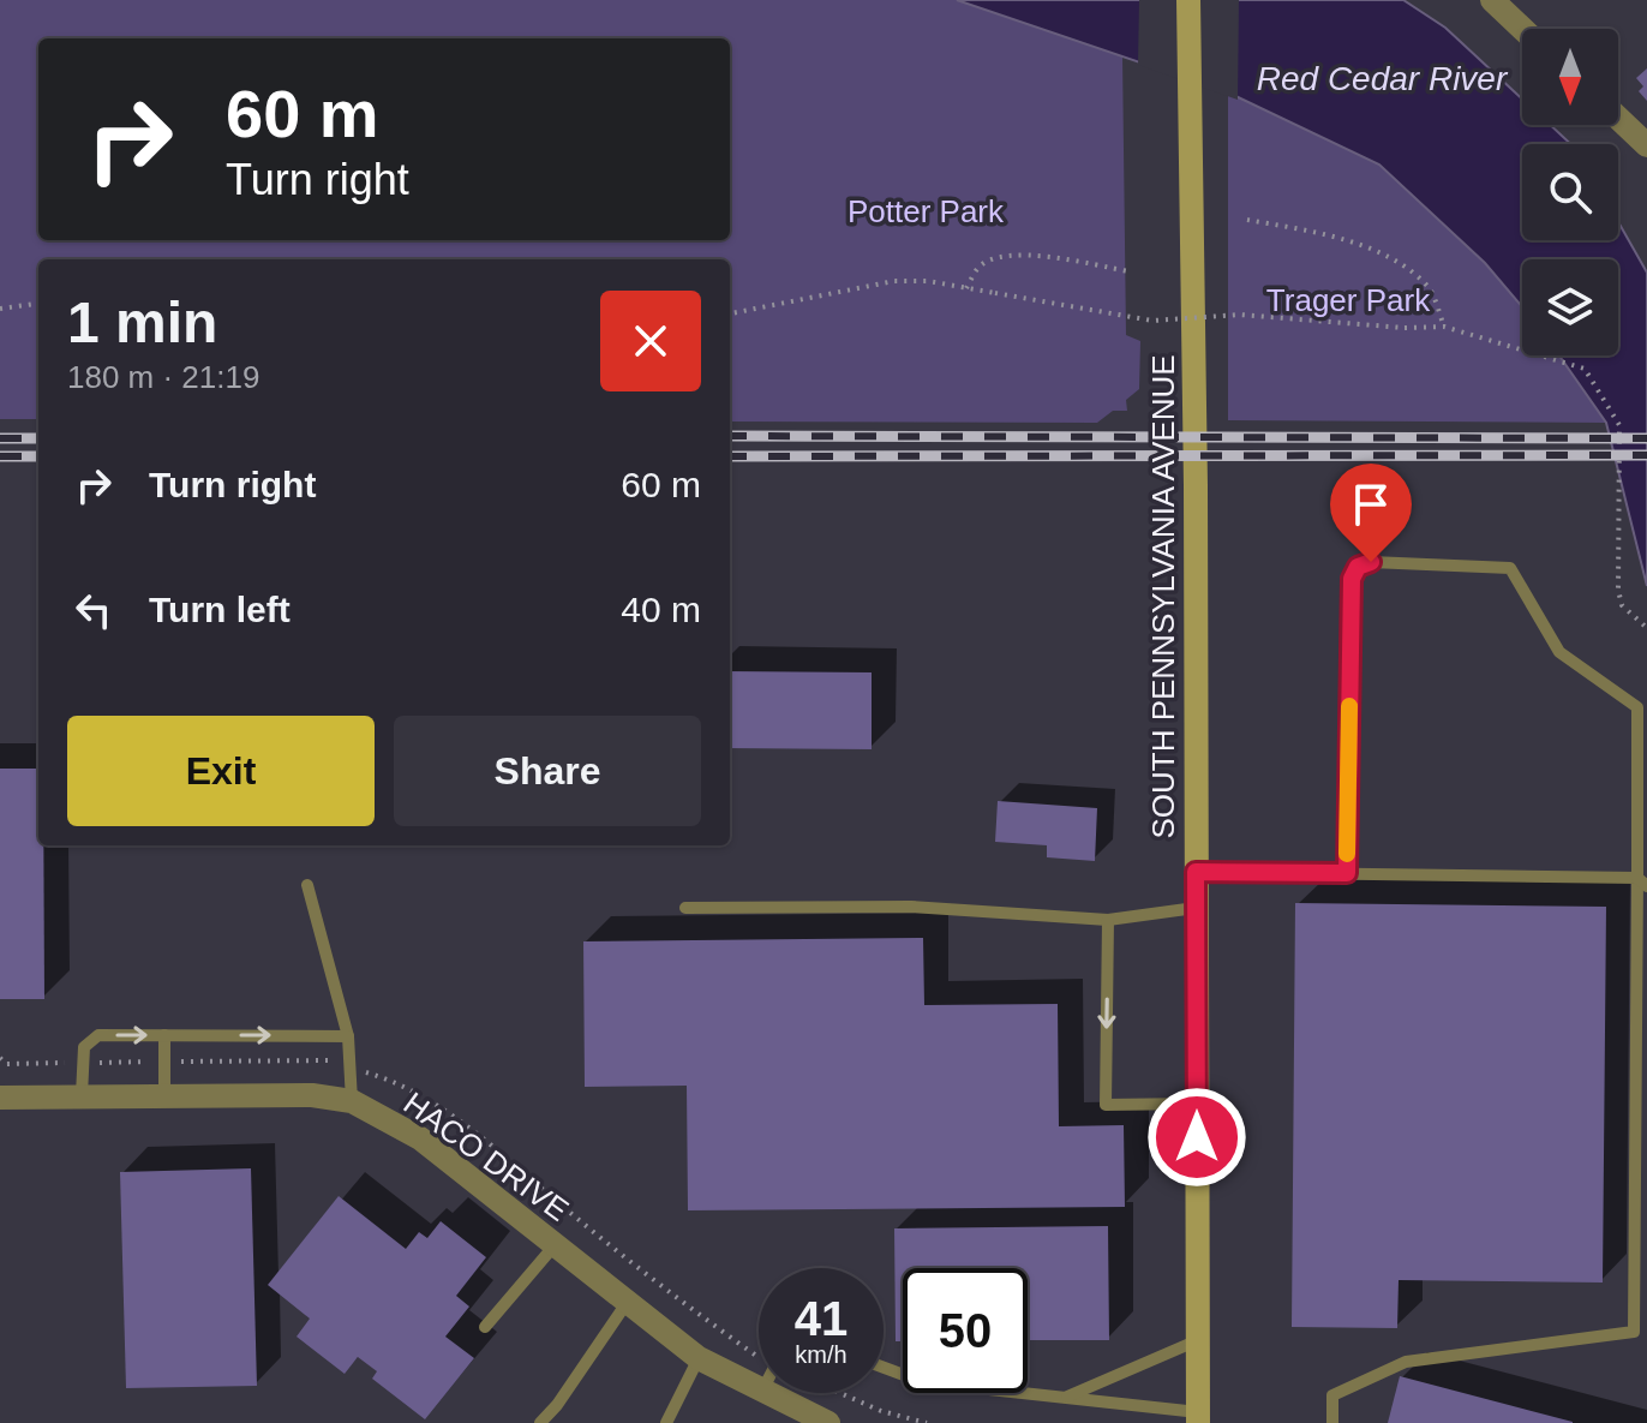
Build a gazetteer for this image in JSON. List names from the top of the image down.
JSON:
{
  "streets": {
    "main road": ["SOUTH PENNSYLVANIA AVENUE"],
    "street": ["HACO DRIVE"]
  },
  "water": ["Red Cedar River"],
  "parks": ["Potter Park", "Trager Park"],
  "north": "bottom",
  "page": {
    "turn": ["60 m", "Turn right"],
    "heading": ["1 min", "180 m · 21:19"],
    "list": [
      {
        "name": "Turn right",
        "value": "60 m"
      },
      {
        "name": "Turn left",
        "value": "40 m"
      }
    ],
    "buttons": ["Exit", "Share"],
    "speed": "41 km/h",
    "limit": "50"
  }
}
